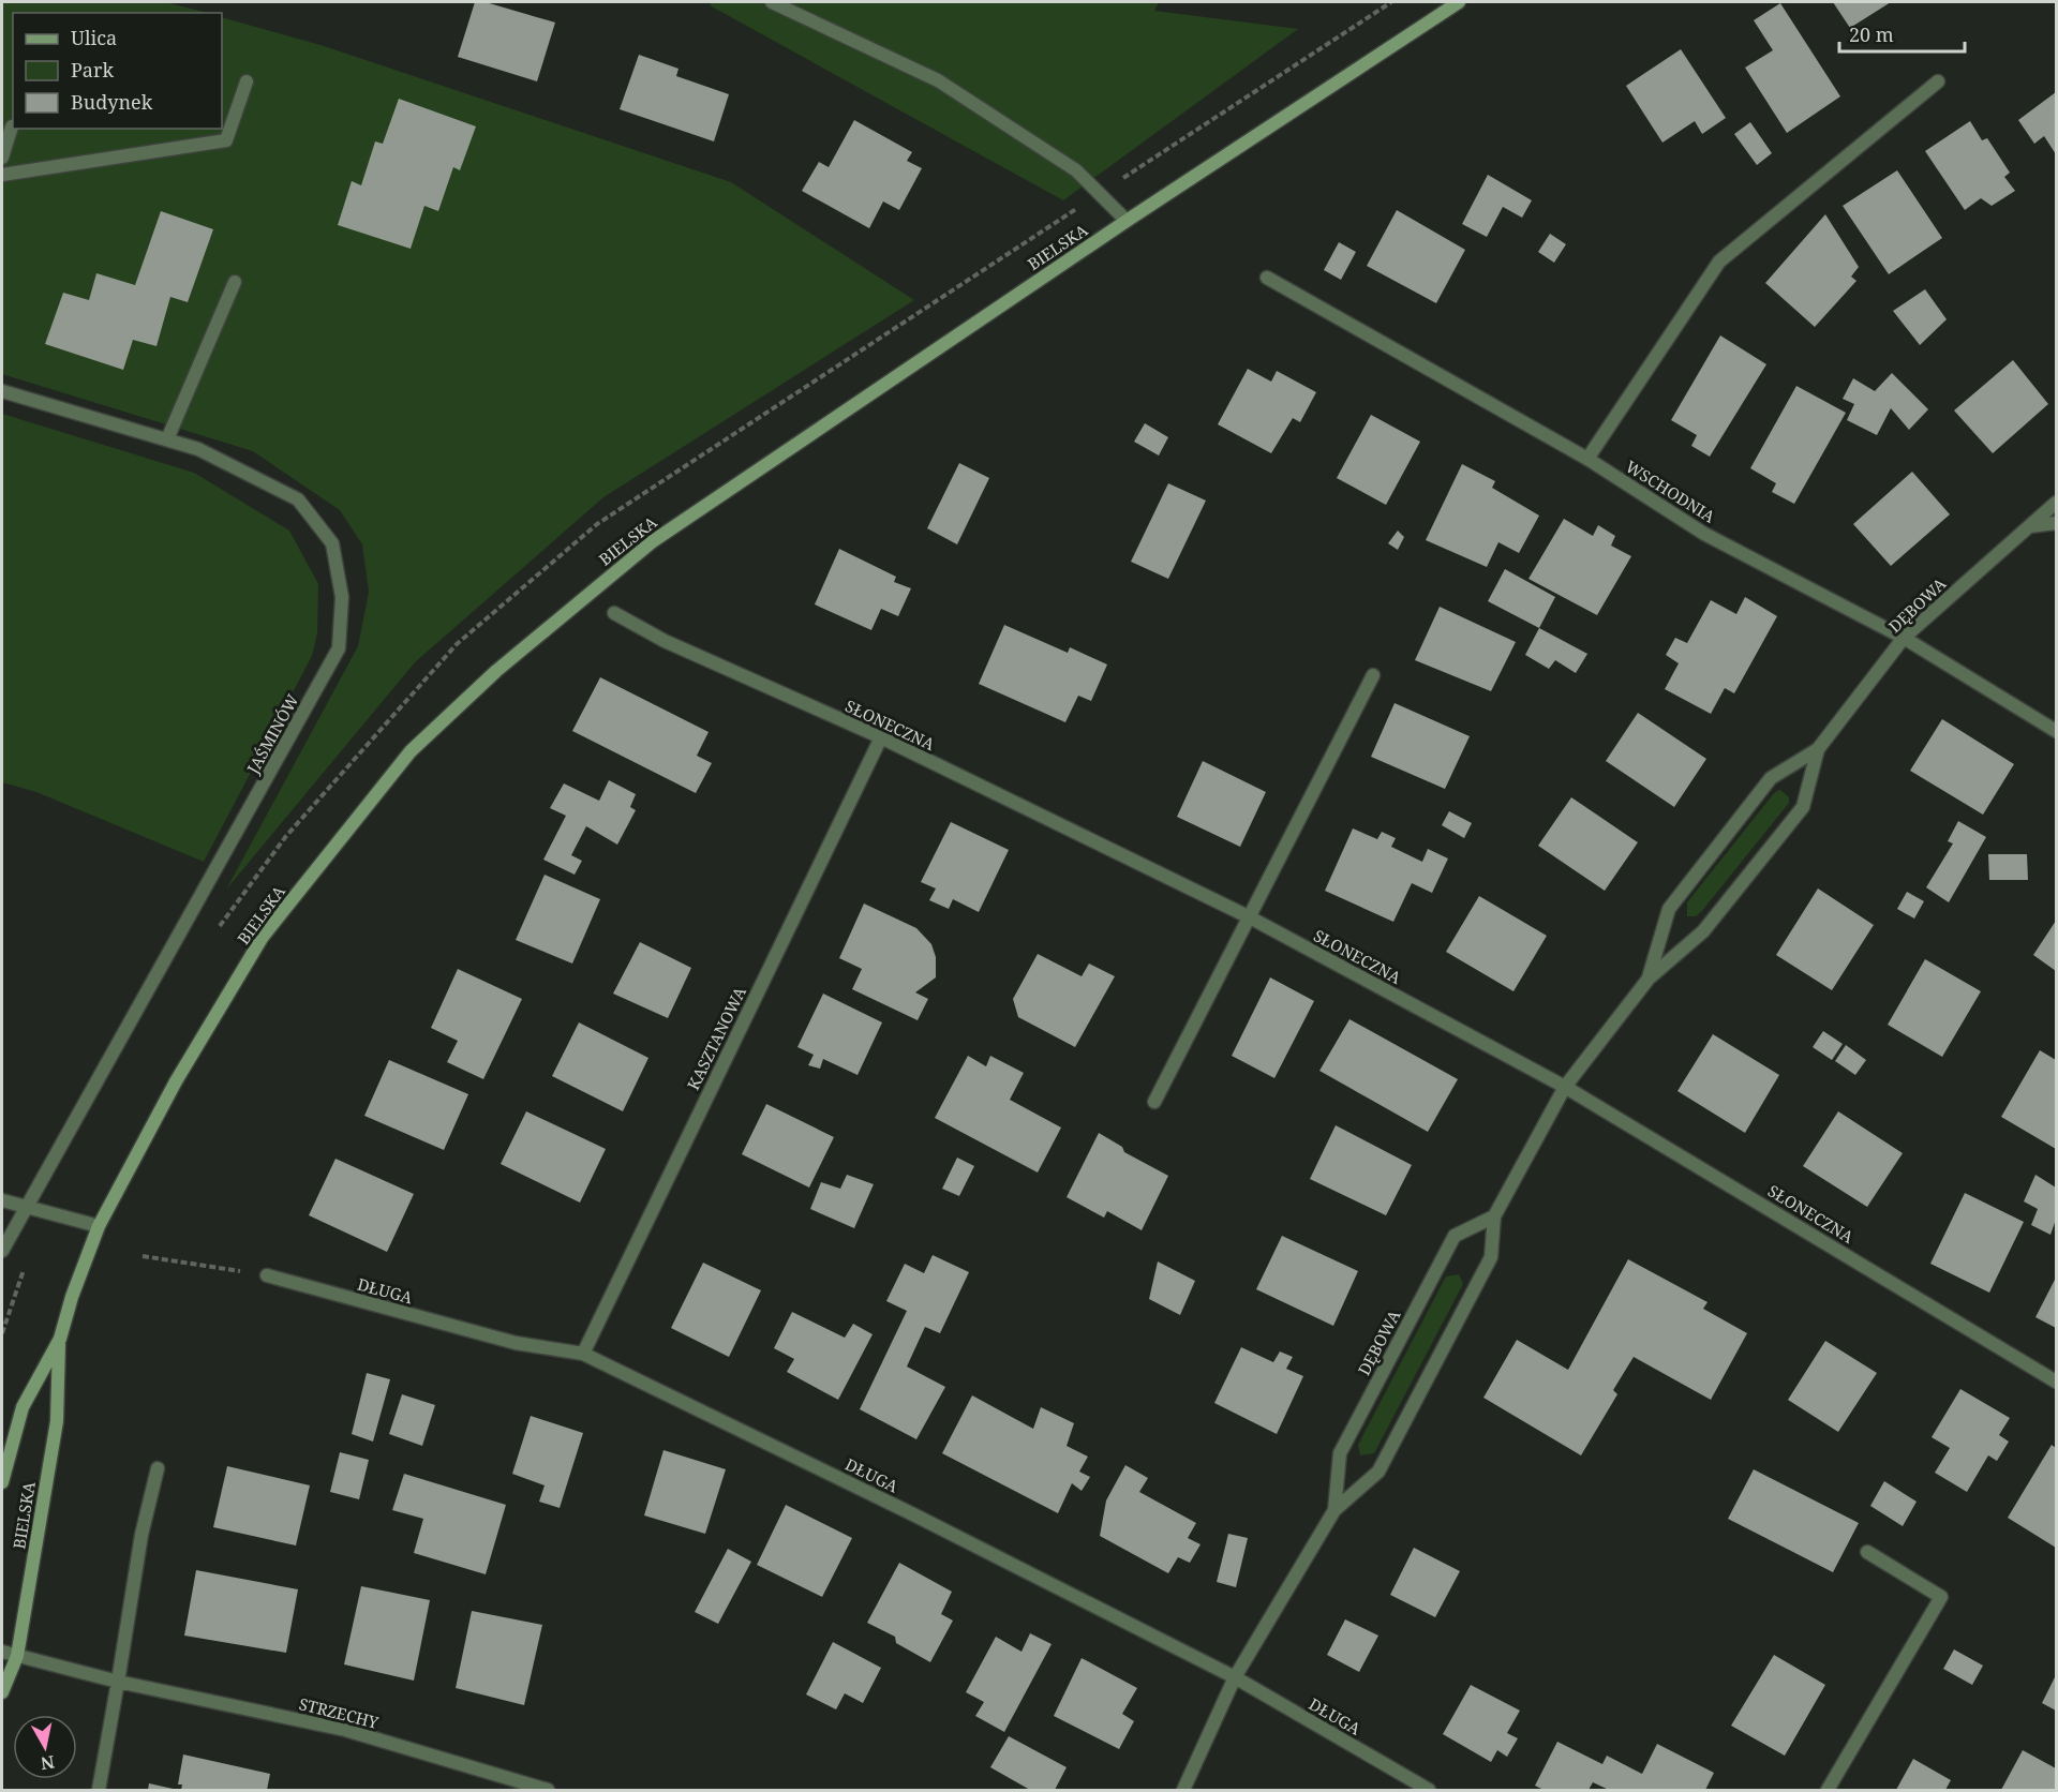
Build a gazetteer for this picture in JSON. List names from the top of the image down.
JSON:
{
  "streets": {
    "main road": ["BIELSKA"],
    "street": [
      "WSCHODNIA",
      "DĘBOWA",
      "SŁONECZNA",
      "JAŚMINÓW",
      "KASZTANOWA",
      "DŁUGA",
      "STRZECHY"
    ]
  },
  "crossings": [
    ["BIELSKA", "STRZECHY"],
    ["WSCHODNIA", "DĘBOWA"],
    ["DĘBOWA", "SŁONECZNA"],
    ["DĘBOWA", "DŁUGA"],
    ["SŁONECZNA", "KASZTANOWA"],
    ["KASZTANOWA", "DŁUGA"]
  ],
  "legend": ["Ulica", "Park", "Budynek"],
  "scale_bar": "20 m",
  "north": "bottom"
}
